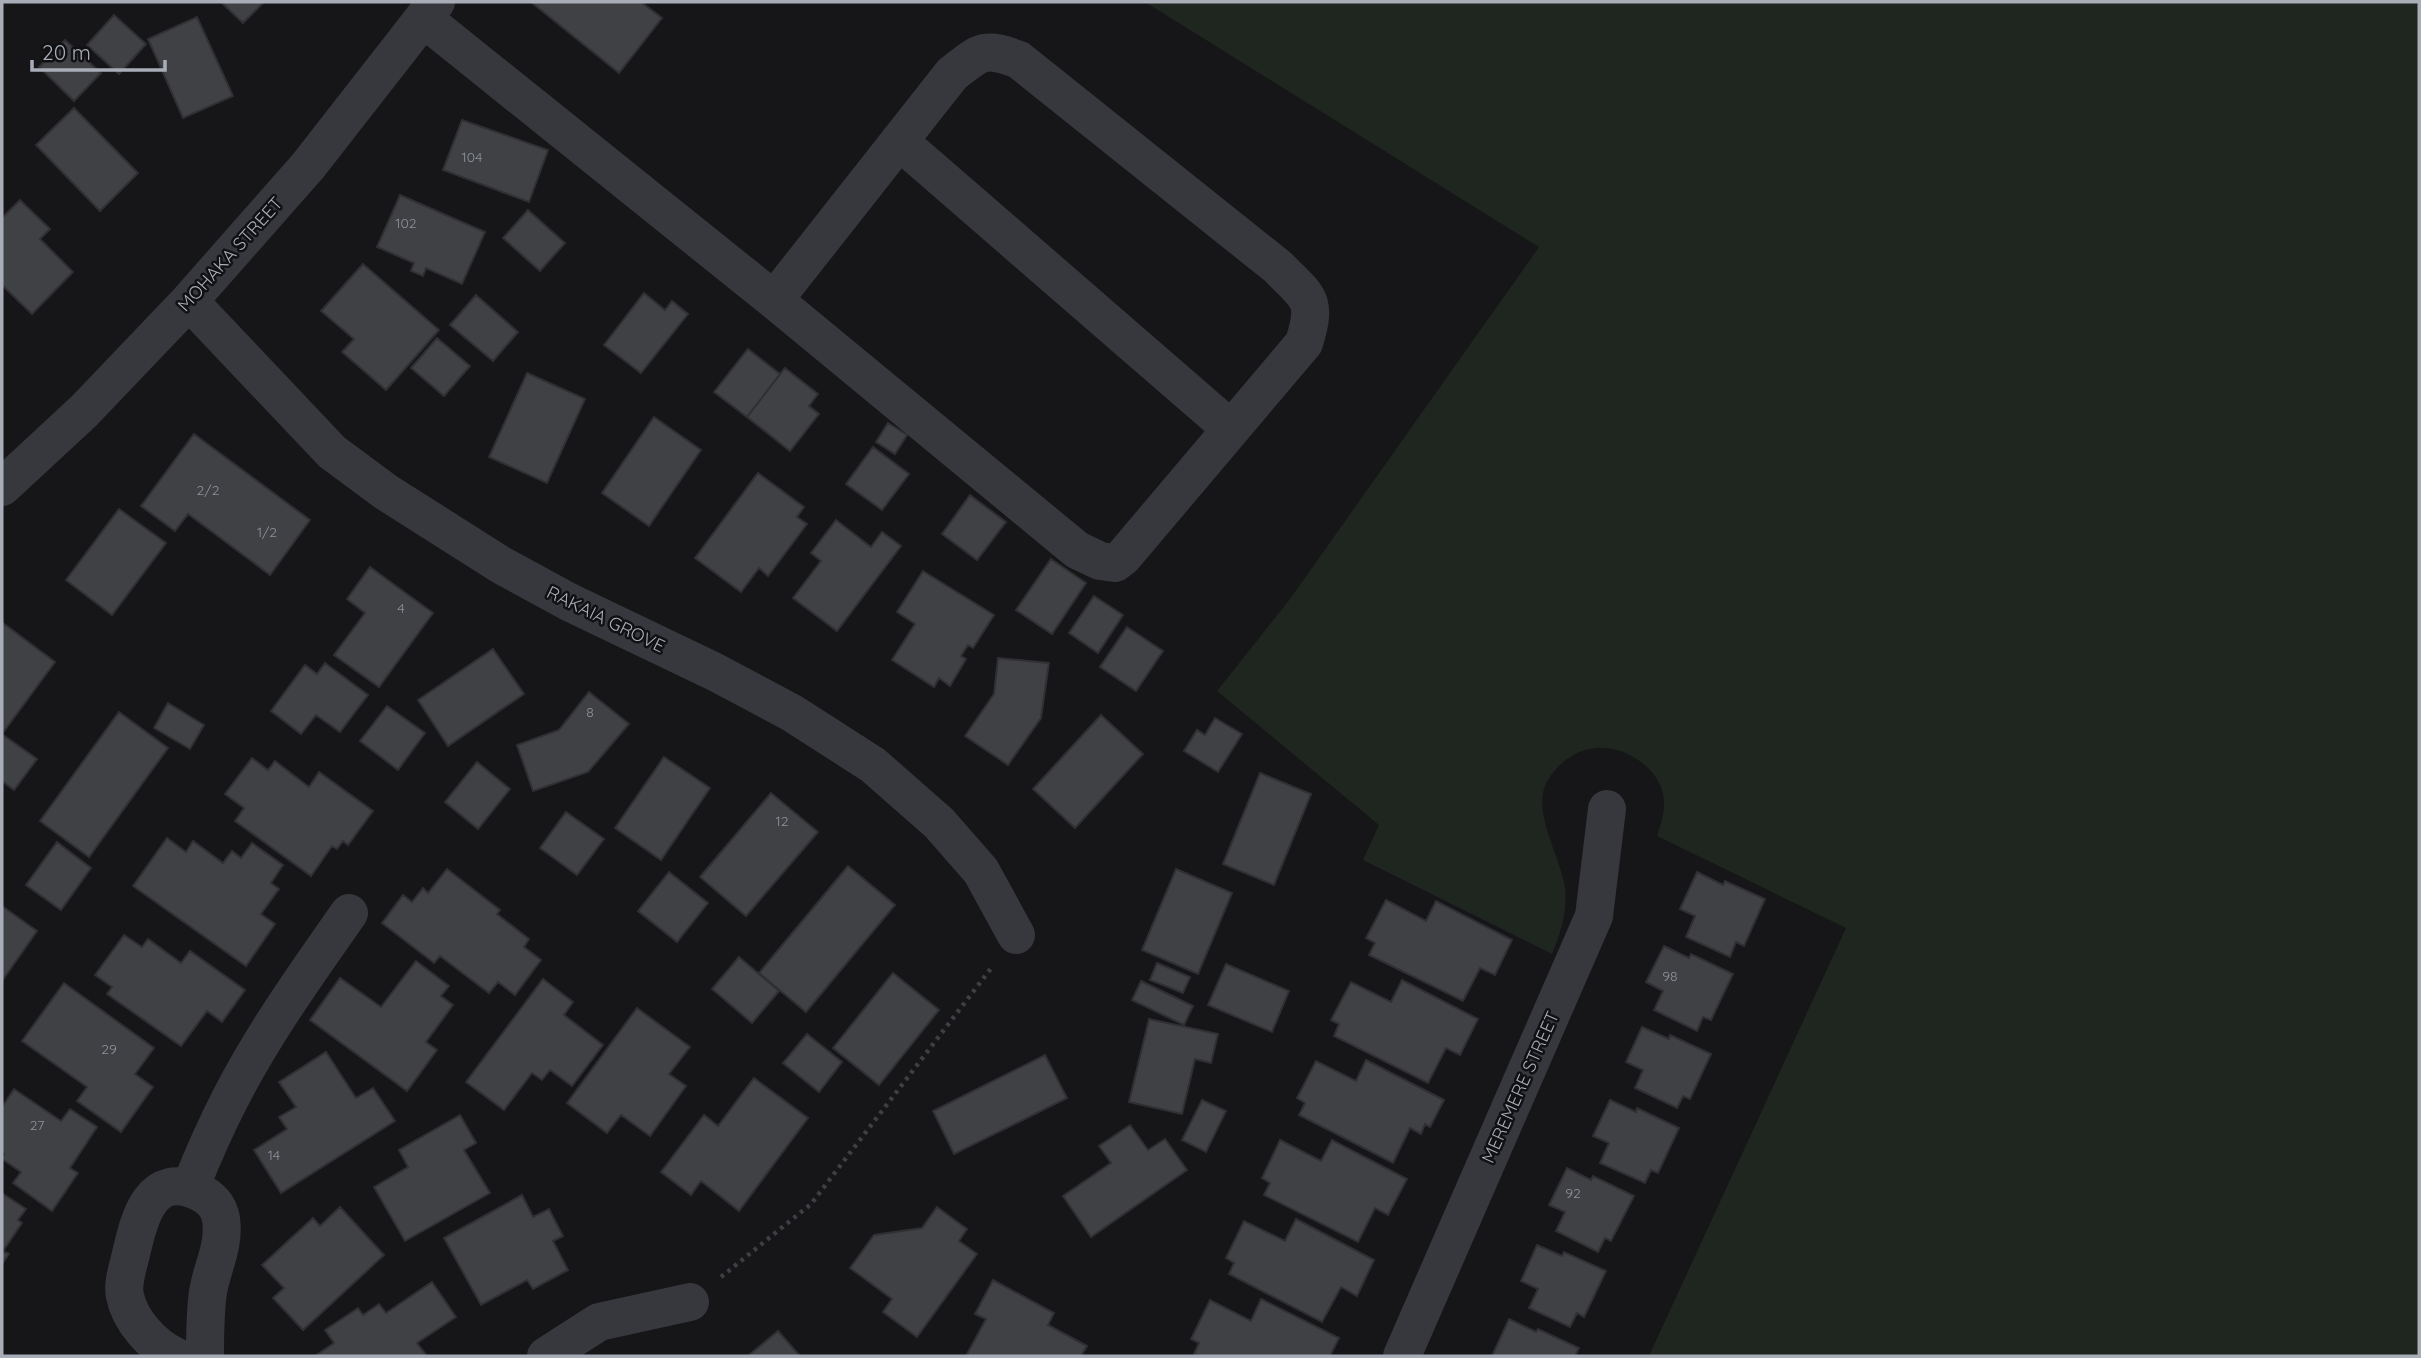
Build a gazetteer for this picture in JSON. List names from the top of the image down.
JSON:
{
  "streets": {
    "street": ["MOHAKA STREET", "RAKAIA GROVE", "MEREMERE STREET"]
  },
  "crossings": [
    ["MOHAKA STREET", "RAKAIA GROVE"]
  ],
  "house_numbers": [
    "104",
    "102",
    "2/2",
    "1/2",
    "4",
    "8",
    "12",
    "98",
    "29",
    "27",
    "14",
    "92"
  ],
  "scale_bar": "20 m"
}
